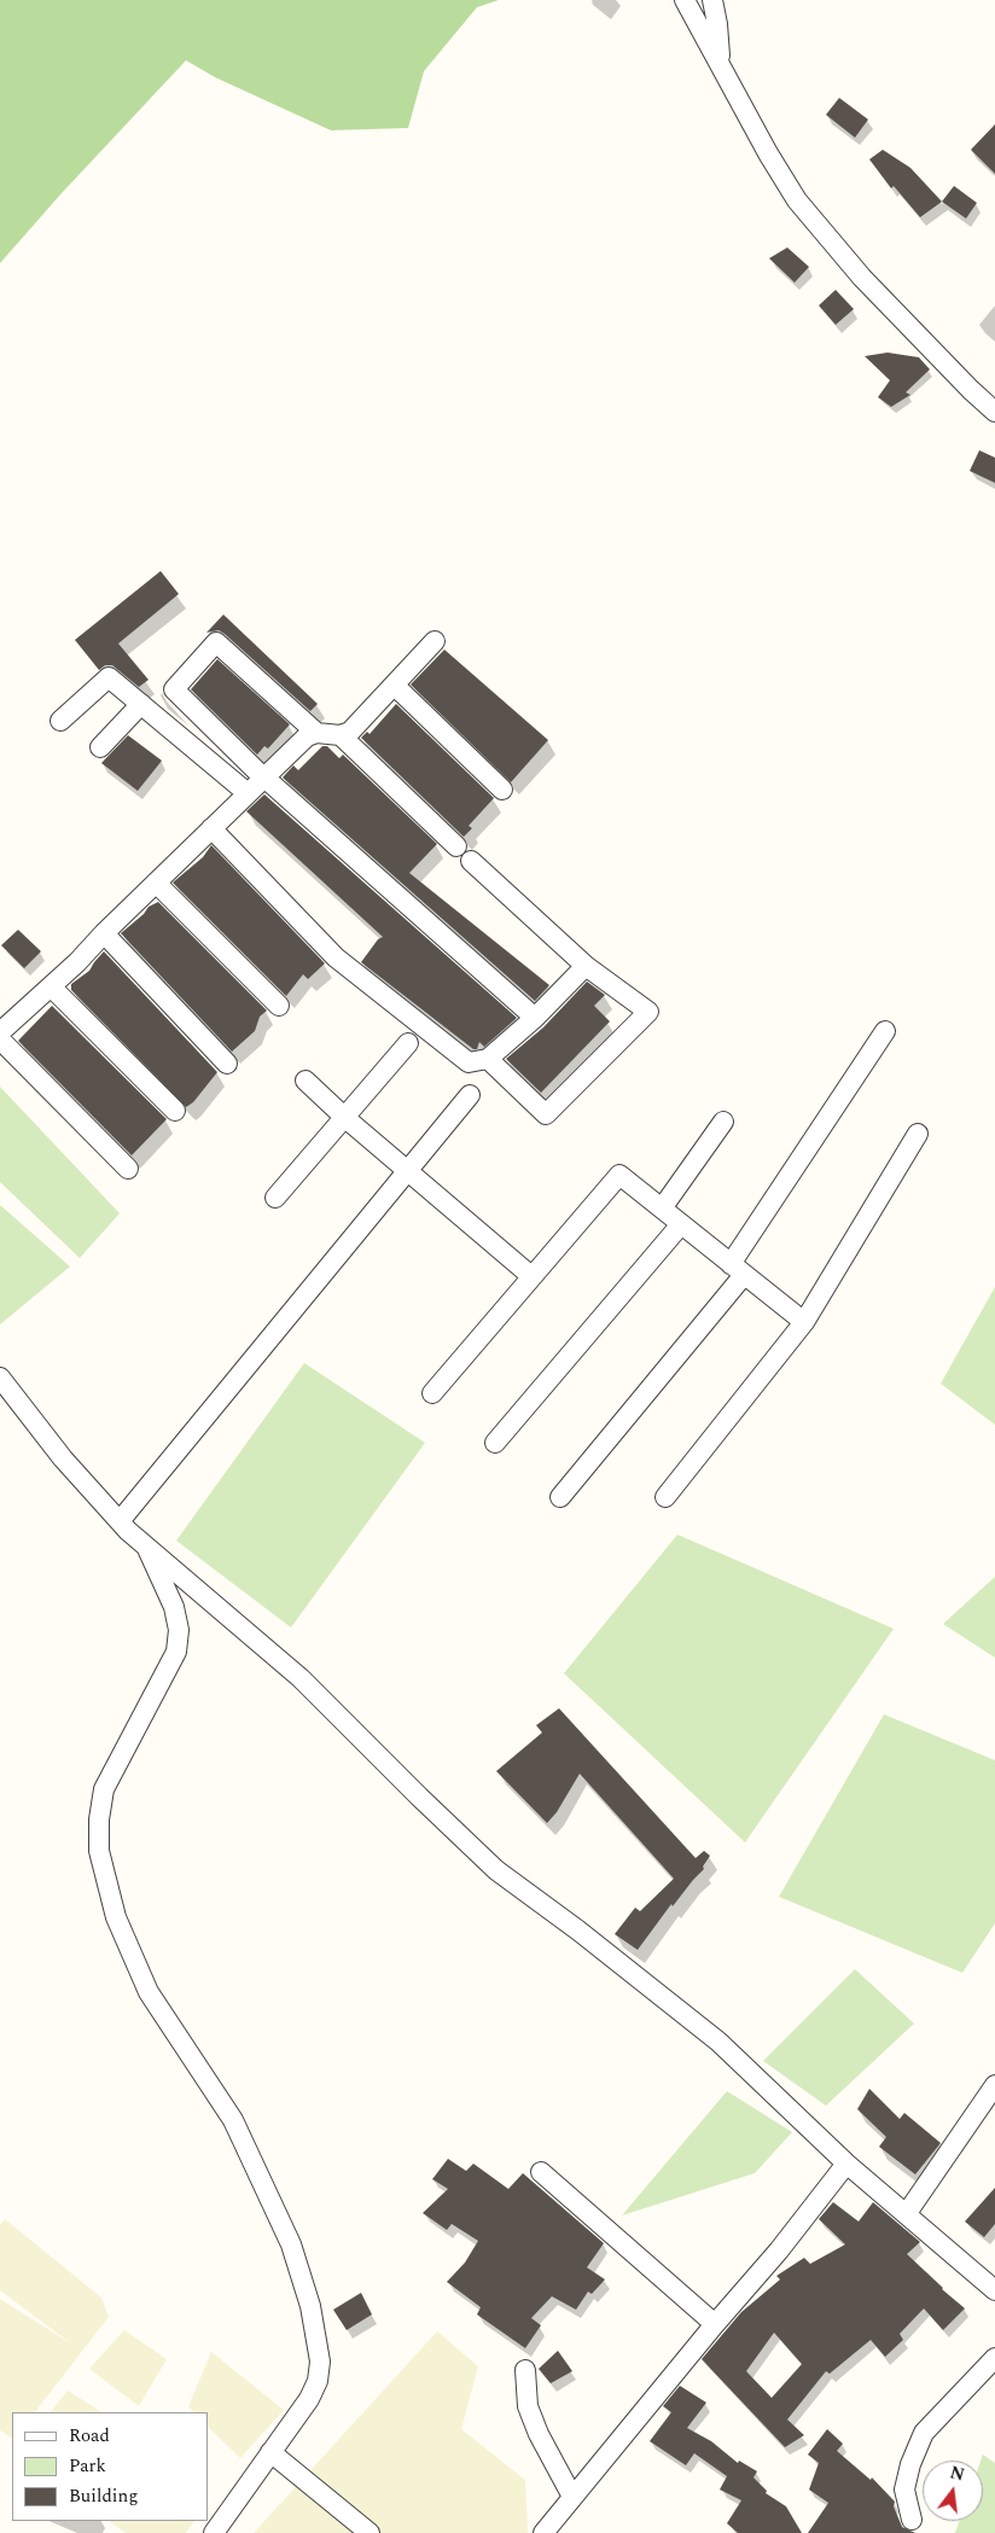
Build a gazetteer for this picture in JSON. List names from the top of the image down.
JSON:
{
  "legend": ["Road", "Park", "Building"],
  "north": "top"
}
